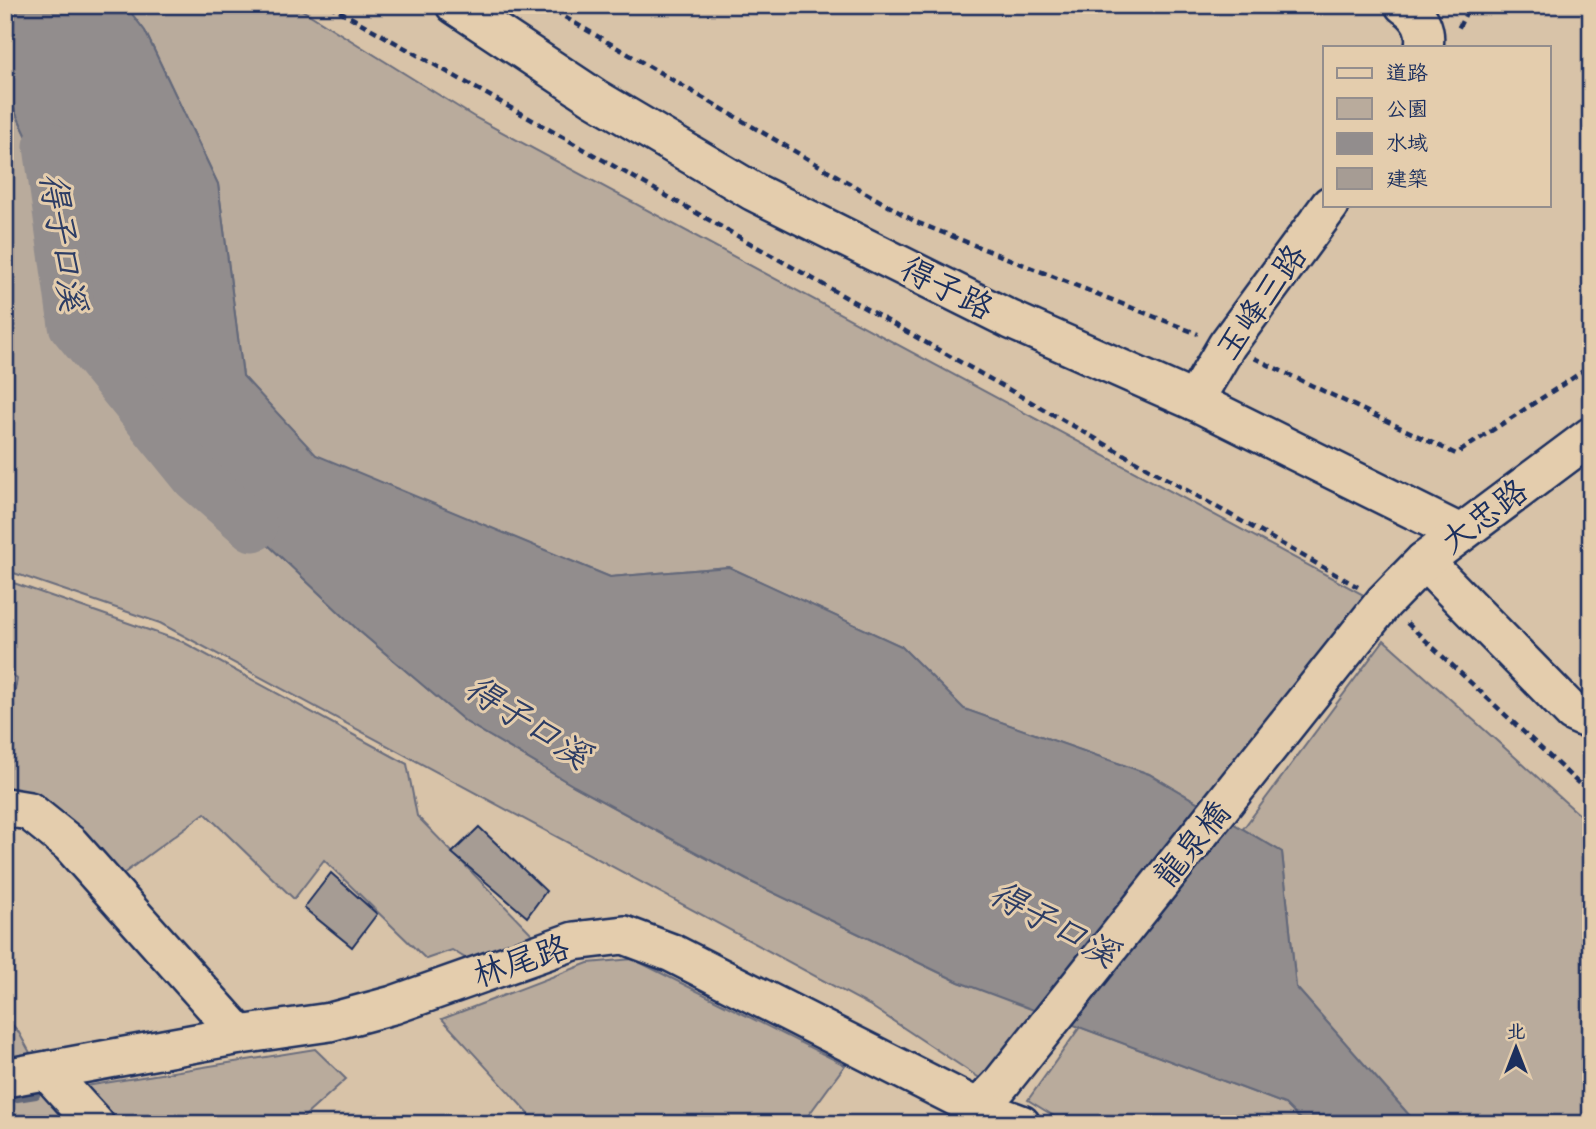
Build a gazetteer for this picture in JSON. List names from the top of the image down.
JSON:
{
  "streets": {
    "street": [
      "得子路",
      "玉峰三路",
      "大忠路",
      "龍泉橋",
      "林尾路"
    ]
  },
  "crossings": [
    ["得子路", "玉峰三路"],
    ["得子路", "大忠路"],
    ["大忠路", "龍泉橋"],
    ["龍泉橋", "林尾路"]
  ],
  "water": ["得子口溪"],
  "legend": [
    "道路",
    "公園",
    "水域",
    "建築"
  ],
  "north": "top"
}
